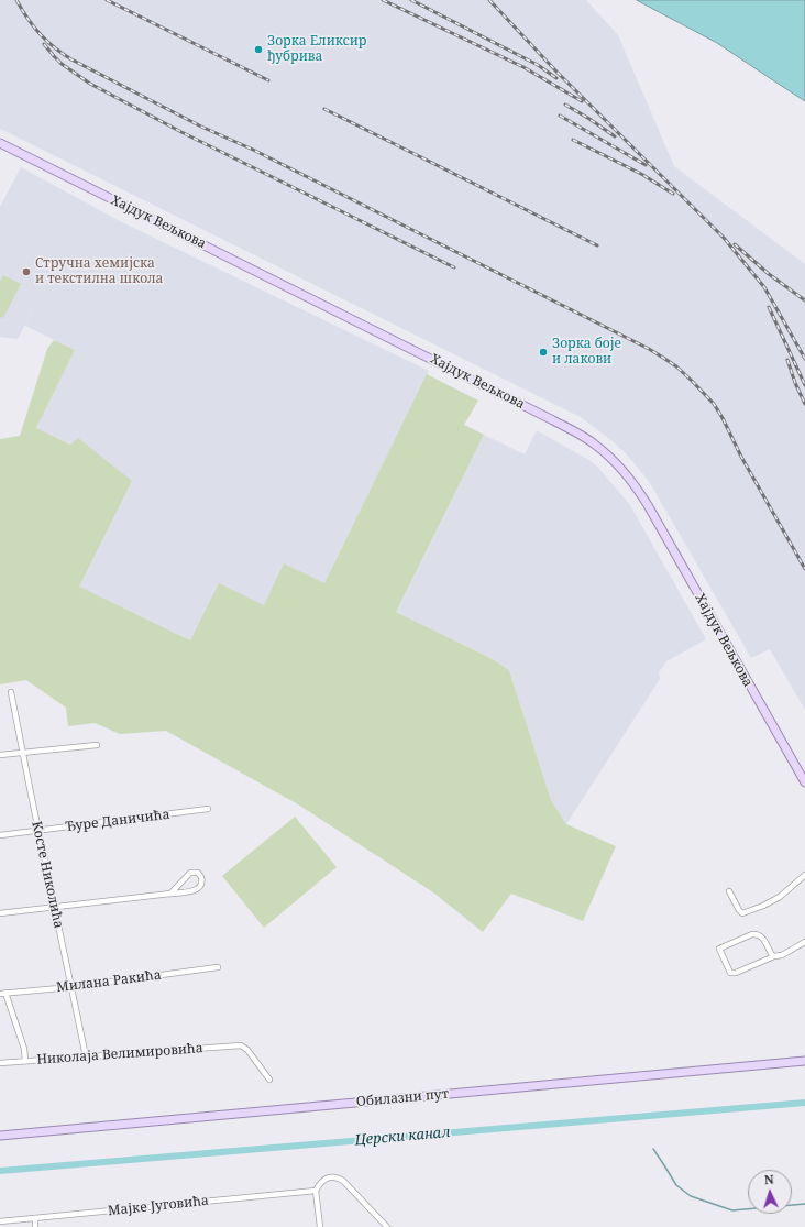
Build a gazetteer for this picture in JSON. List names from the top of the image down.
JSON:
{
  "streets": {
    "main road": ["Хајдук Вељкова", "Обилазни пут"],
    "street": [
      "Ђуре Даничића",
      "Косте Николића",
      "Милана Ракића",
      "Николаја Велимировића",
      "Мајке Југовића"
    ]
  },
  "crossings": [
    ["Ђуре Даничића", "Косте Николића"],
    ["Косте Николића", "Милана Ракића"],
    ["Косте Николића", "Николаја Велимировића"]
  ],
  "water": ["Церски канал"],
  "places": ["Зорка Еликсир ђубрива", "Стручна хемијска и текстилна школа", "Зорка боје и лакови"],
  "north": "top"
}
